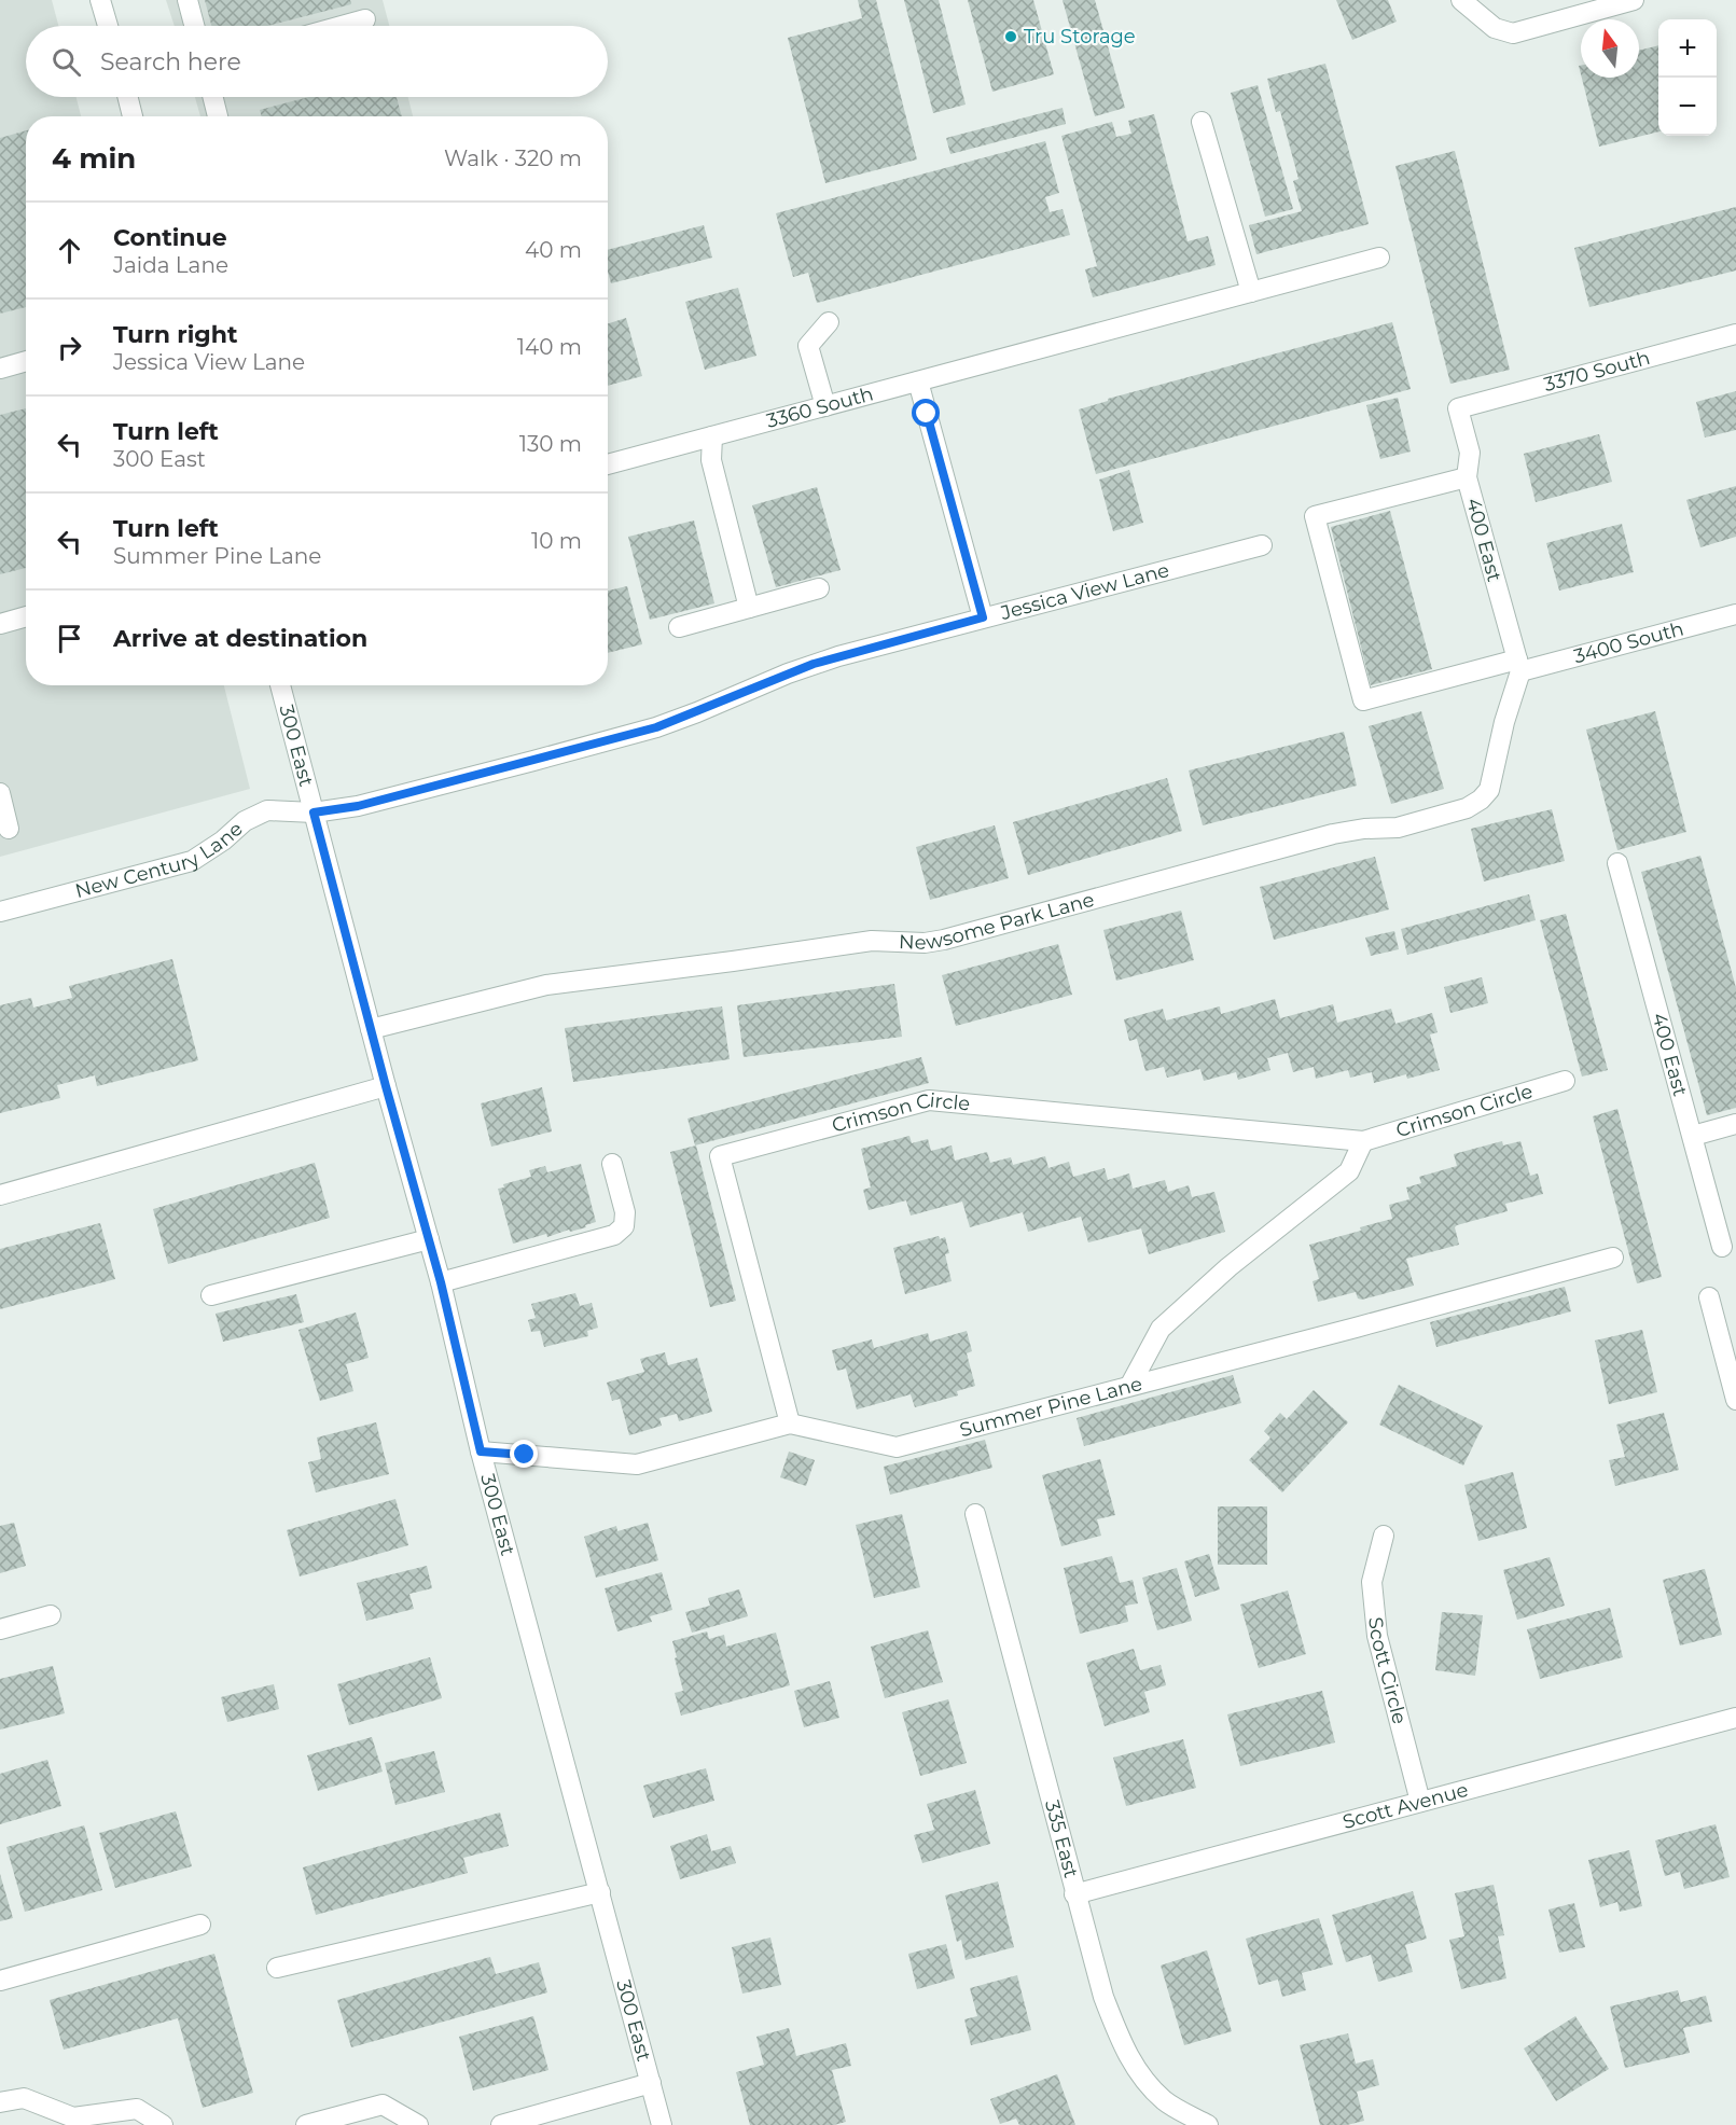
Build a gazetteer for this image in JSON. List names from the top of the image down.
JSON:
{
  "streets": {
    "street": [
      "3370 South",
      "3360 South",
      "400 East",
      "Jessica View Lane",
      "3400 South",
      "300 East",
      "New Century Lane",
      "Newsome Park Lane",
      "Crimson Circle",
      "Summer Pine Lane",
      "Scott Circle",
      "Scott Avenue",
      "335 East"
    ]
  },
  "crossings": [
    ["3370 South", "400 East"],
    ["400 East", "3400 South"],
    ["400 East", "Newsome Park Lane"],
    ["Jessica View Lane", "300 East"],
    ["Jessica View Lane", "New Century Lane"],
    ["3400 South", "Newsome Park Lane"],
    ["300 East", "New Century Lane"],
    ["300 East", "Newsome Park Lane"],
    ["300 East", "Summer Pine Lane"],
    ["Crimson Circle", "Summer Pine Lane"],
    ["Scott Circle", "Scott Avenue"],
    ["Scott Avenue", "335 East"]
  ],
  "places": ["Tru Storage"],
  "north": "top",
  "page": {
    "map_buttons": ["+", "−"],
    "search": "Search here",
    "heading": ["4 min", "Walk · 320 m"],
    "list": [
      ["Continue", "Jaida Lane", "40 m"],
      ["Turn right", "Jessica View Lane", "140 m"],
      ["Turn left", "300 East", "130 m"],
      ["Turn left", "Summer Pine Lane", "10 m"],
      "Arrive at destination"
    ]
  }
}
